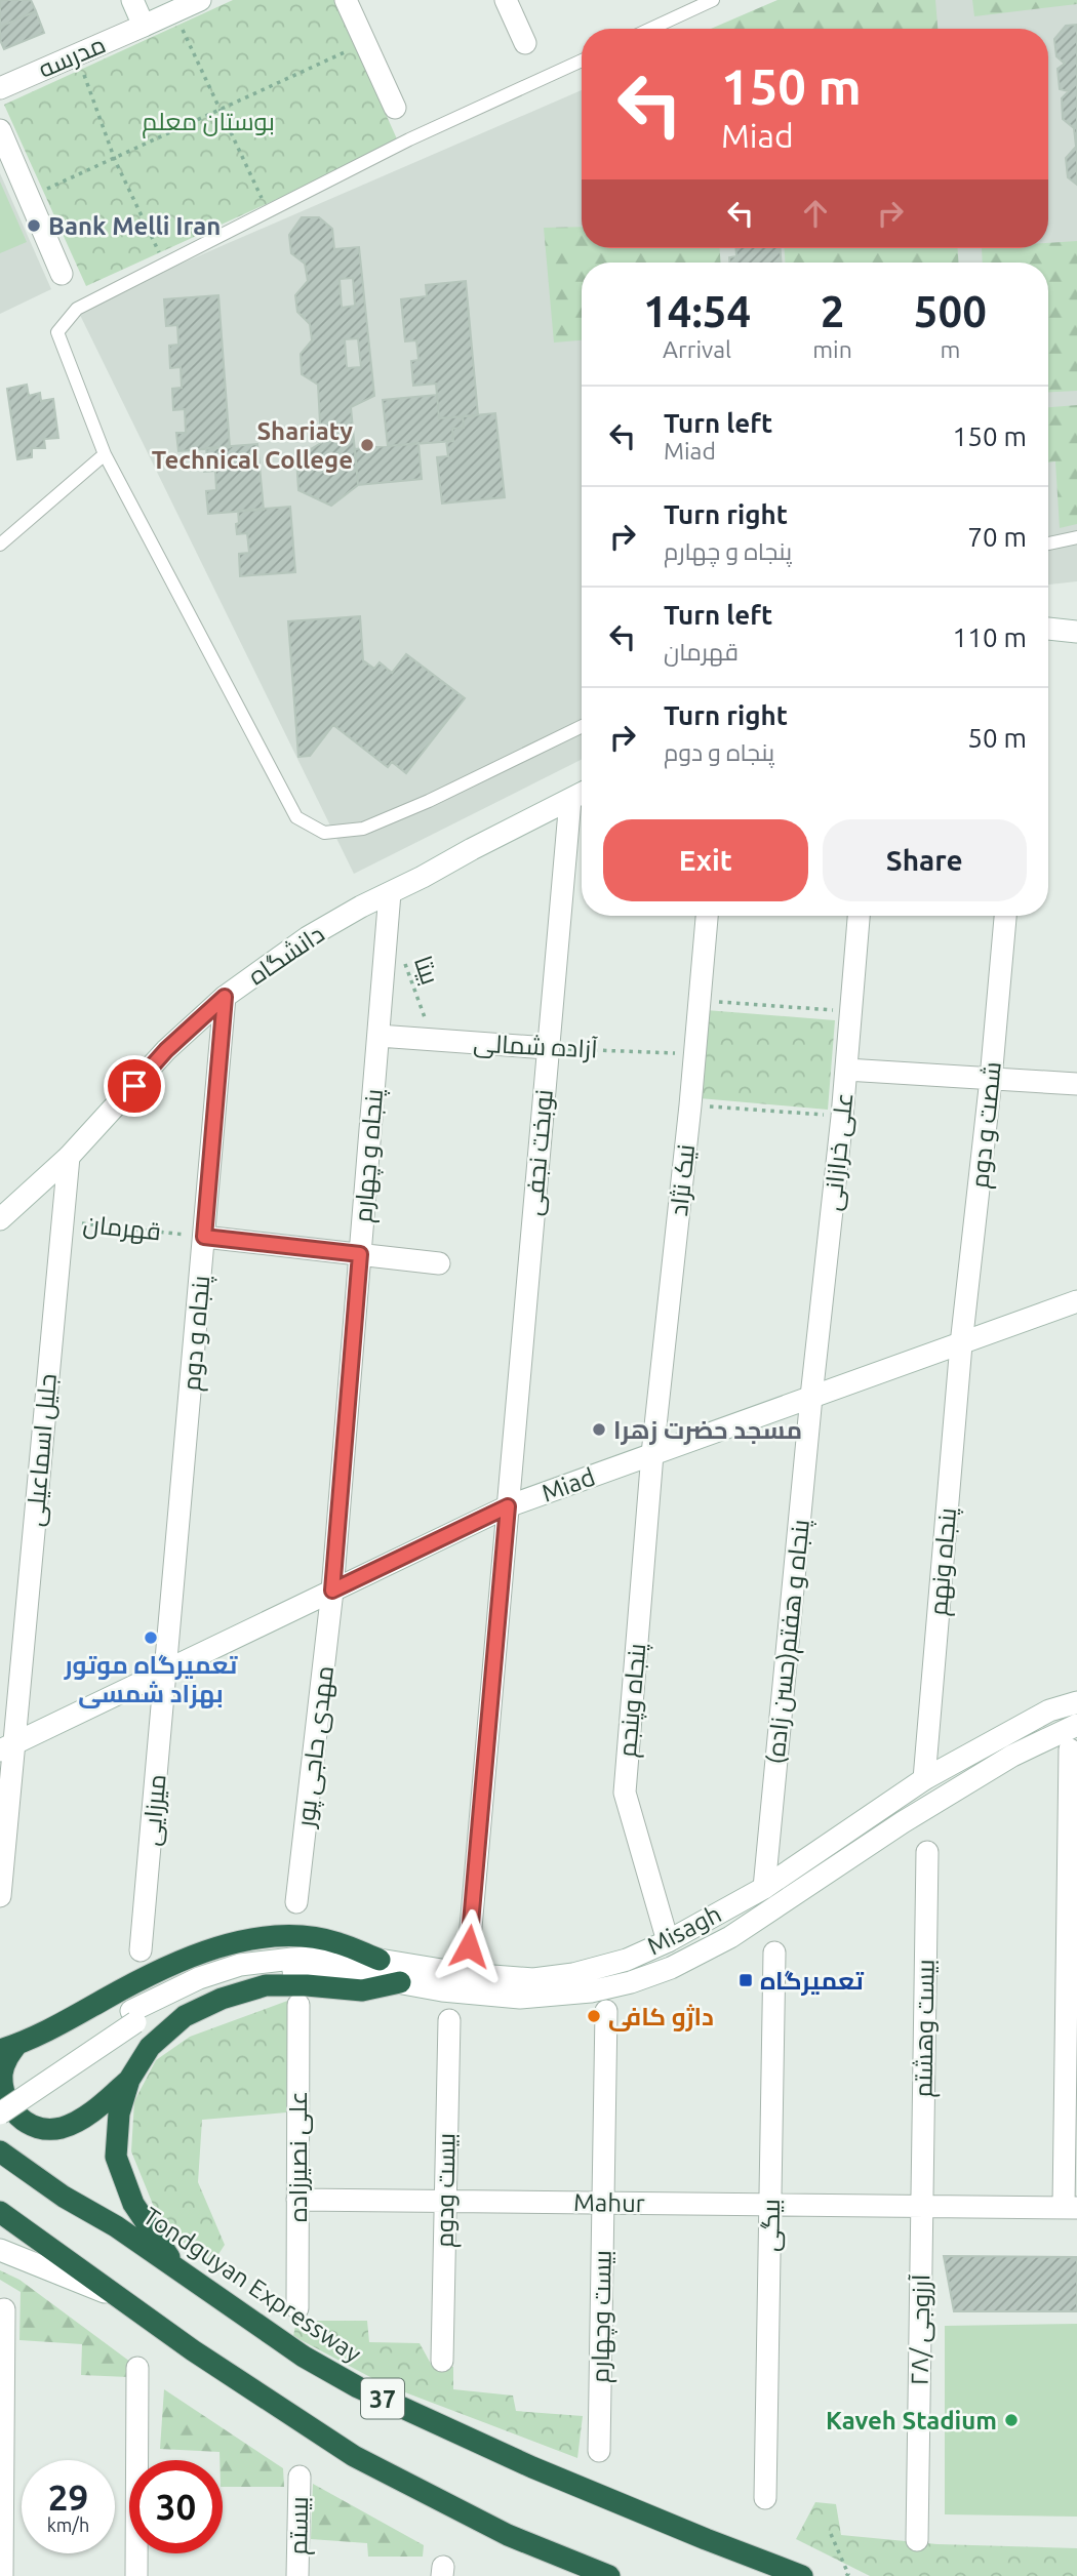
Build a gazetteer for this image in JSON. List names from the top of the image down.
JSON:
{
  "streets": {
    "highway": ["Tondguyan Expressway", "37"],
    "street": [
      "مدرسه",
      "دانشگاه",
      "آزاده شمالی",
      "شصت و دوم",
      "علی خرازانی",
      "نوبخت نجفی",
      "پنجاه و چهارم",
      "نیک نژاد",
      "پنجاه و دوم",
      "جلیل اسماعیلی",
      "Miad",
      "پنجاه ونهم",
      "(حسن زاده)پنجاه و هفتم",
      "پنجاه وپنجم",
      "مهدی حاجی پور",
      "میرزایی",
      "Misagh",
      "بیست وهشتم",
      "علی نصیرزاده",
      "بیست ودوم",
      "Mahur",
      "بیگی",
      "بیست وچهارم",
      "آرزوجی /۲۸",
      "بیستم"
    ],
    "path": ["بیتا", "قهرمان"]
  },
  "crossings": [
    ["دانشگاه", "نوبخت نجفی"],
    ["دانشگاه", "پنجاه و چهارم"],
    ["دانشگاه", "پنجاه و دوم"],
    ["دانشگاه", "جلیل اسماعیلی"],
    ["بیتا", "آزاده شمالی"],
    ["آزاده شمالی", "نوبخت نجفی"],
    ["آزاده شمالی", "پنجاه و چهارم"],
    ["آزاده شمالی", "نیک نژاد"],
    ["شصت و دوم", "Miad"],
    ["شصت و دوم", "پنجاه ونهم"],
    ["علی خرازانی", "Miad"],
    ["علی خرازانی", "(حسن زاده)پنجاه و هفتم"],
    ["نوبخت نجفی", "Miad"],
    ["نوبخت نجفی", "Misagh"],
    ["پنجاه و چهارم", "Miad"],
    ["پنجاه و چهارم", "مهدی حاجی پور"],
    ["نیک نژاد", "Miad"],
    ["نیک نژاد", "پنجاه وپنجم"],
    ["قهرمان", "پنجاه و دوم"],
    ["قهرمان", "جلیل اسماعیلی"],
    ["پنجاه و دوم", "Miad"],
    ["پنجاه و دوم", "میرزایی"],
    ["جلیل اسماعیلی", "Miad"],
    ["Miad", "پنجاه ونهم"],
    ["Miad", "(حسن زاده)پنجاه و هفتم"],
    ["Miad", "پنجاه وپنجم"],
    ["Miad", "مهدی حاجی پور"],
    ["Miad", "میرزایی"],
    ["پنجاه ونهم", "Misagh"],
    ["(حسن زاده)پنجاه و هفتم", "Misagh"],
    ["پنجاه وپنجم", "Misagh"],
    ["بیست وهشتم", "Mahur"],
    ["بیست وهشتم", "آرزوجی /۲۸"],
    ["علی نصیرزاده", "Mahur"],
    ["بیست ودوم", "Mahur"],
    ["Mahur", "بیگی"],
    ["Mahur", "بیست وچهارم"],
    ["Mahur", "آرزوجی /۲۸"]
  ],
  "parks": ["بوستان معلم"],
  "places": {
    "other": [
      "Bank Melli Iran",
      "Shariaty Technical College",
      "مسجد حضرت زهرا",
      "تعمیرگاه موتور بهزاد شمسی",
      "داژو کافی",
      "Kaveh Stadium"
    ],
    "transit": ["تعمیرگاه"]
  },
  "page": {
    "turn": ["150 m", "Miad"],
    "eta": [
      "14:54",
      "Arrival",
      "2",
      "min",
      "500",
      "m"
    ],
    "list": [
      {
        "name": "Turn left",
        "note": "Miad",
        "value": "150 m"
      },
      {
        "name": "Turn right",
        "note": "پنجاه و چهارم",
        "value": "70 m"
      },
      {
        "name": "Turn left",
        "note": "قهرمان",
        "value": "110 m"
      },
      {
        "name": "Turn right",
        "note": "پنجاه و دوم",
        "value": "50 m"
      }
    ],
    "buttons": ["Exit", "Share"],
    "speed": "29 km/h",
    "limit": "30"
  }
}
